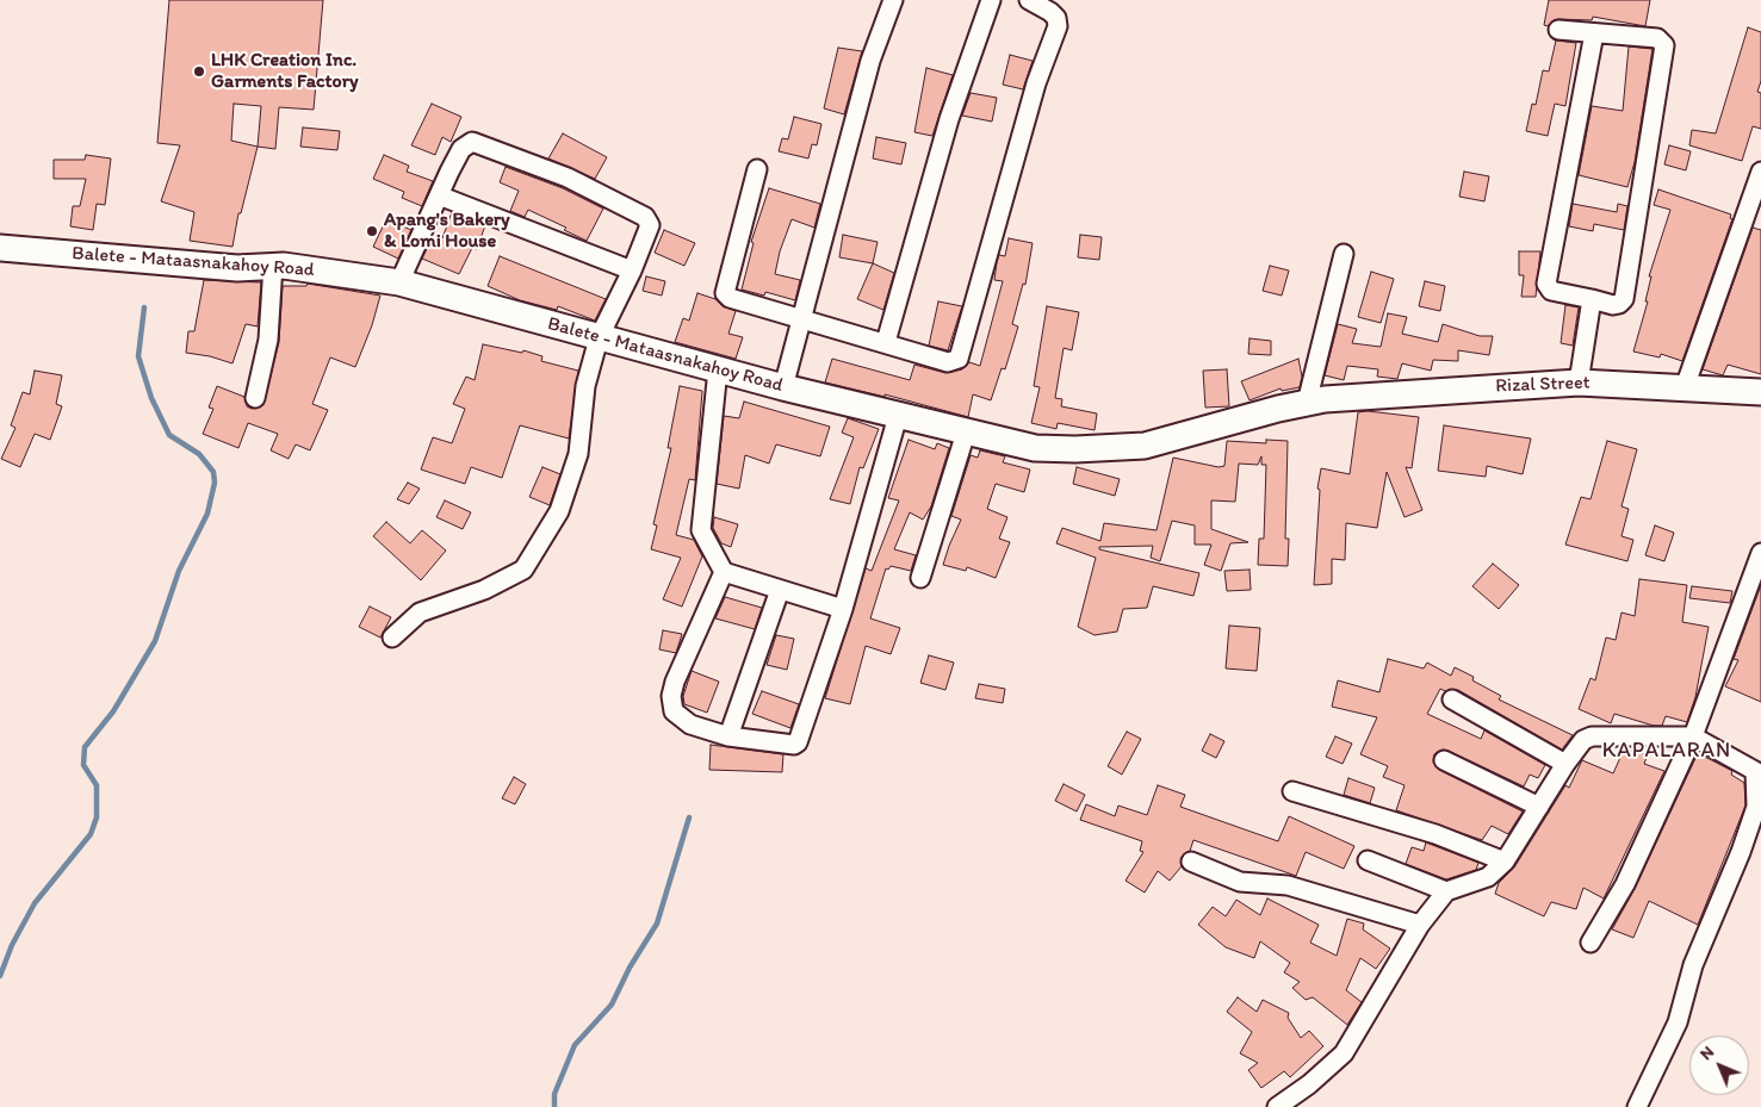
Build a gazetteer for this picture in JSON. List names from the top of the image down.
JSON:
{
  "streets": {
    "main road": ["Balete - Mataasnakahoy Road", "Rizal Street"]
  },
  "crossings": [
    ["Balete - Mataasnakahoy Road", "Rizal Street"]
  ],
  "districts": ["KAPALARAN"],
  "places": ["LHK Creation Inc. Garments Factory", "Apang's Bakery & Lomi House"],
  "north": "top left"
}
